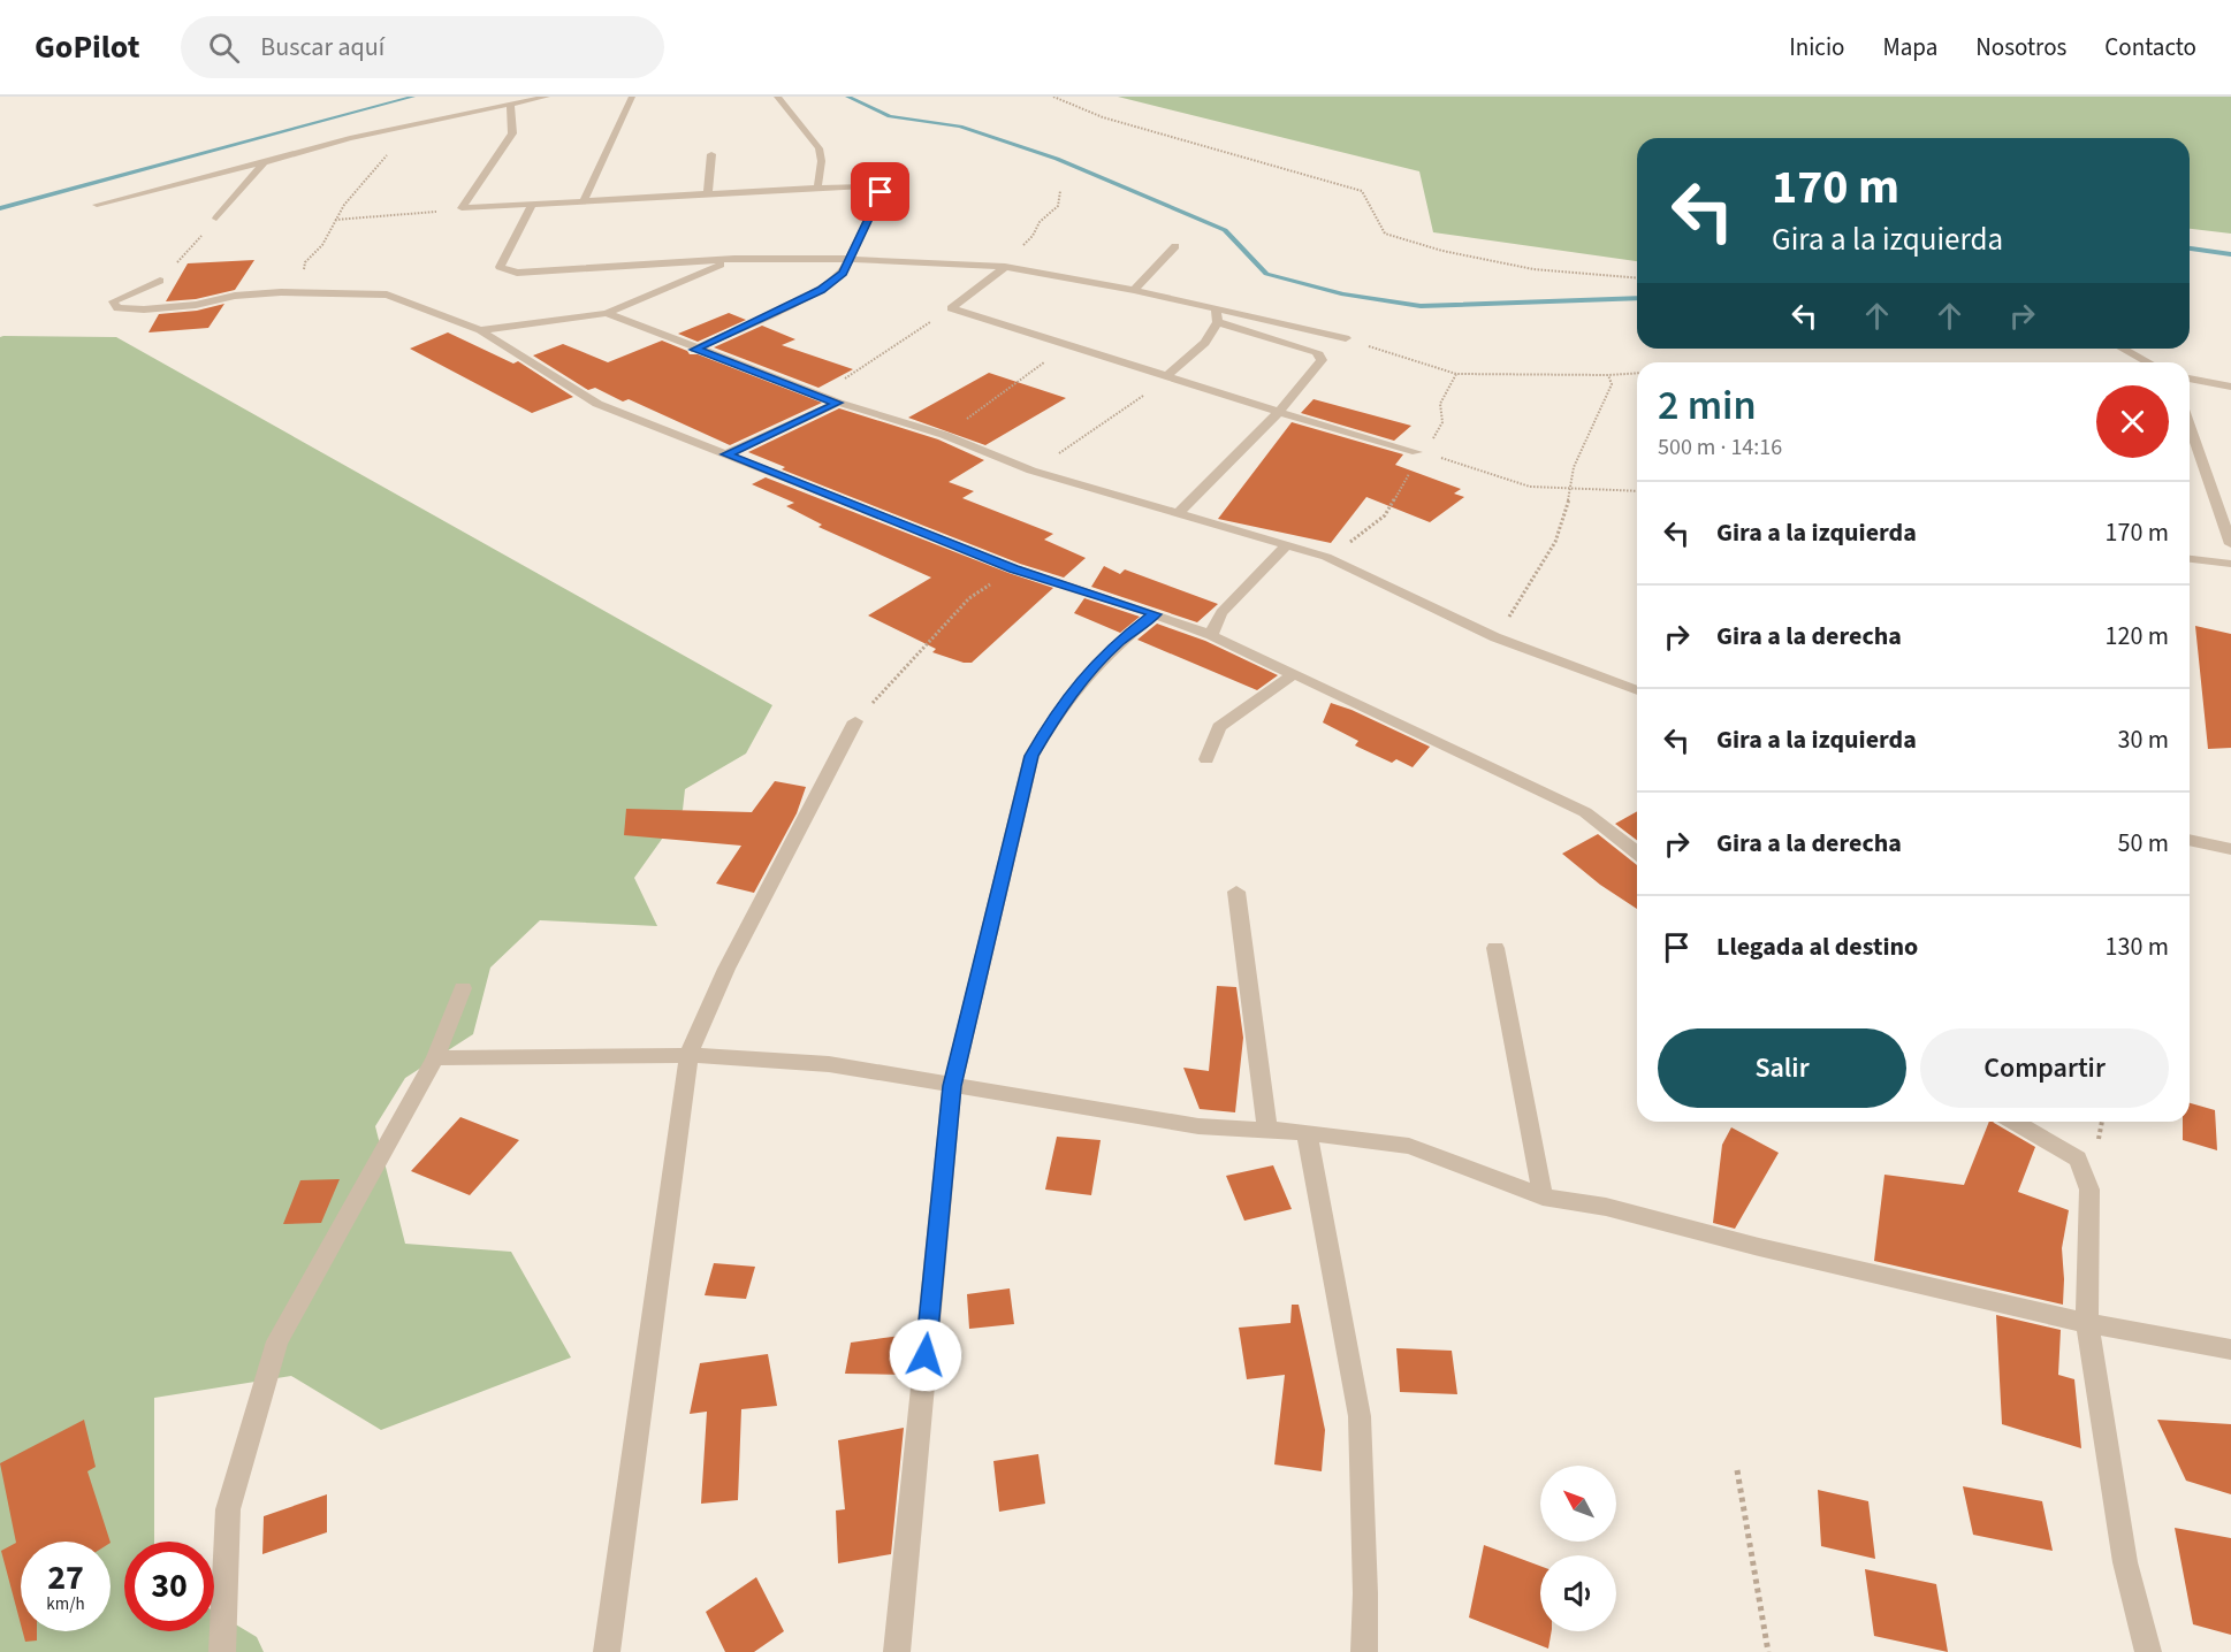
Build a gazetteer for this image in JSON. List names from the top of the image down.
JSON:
{
  "north": "top left",
  "page": {
    "header": "GoPilot",
    "search": "Buscar aquí",
    "nav": [
      "Inicio",
      "Mapa",
      "Nosotros",
      "Contacto"
    ],
    "turn": ["170 m", "Gira a la izquierda"],
    "heading": ["2 min", "500 m · 14:16"],
    "list": [
      {
        "name": "Gira a la izquierda",
        "value": "170 m"
      },
      {
        "name": "Gira a la derecha",
        "value": "120 m"
      },
      {
        "name": "Gira a la izquierda",
        "value": "30 m"
      },
      {
        "name": "Gira a la derecha",
        "value": "50 m"
      },
      {
        "name": "Llegada al destino",
        "value": "130 m"
      }
    ],
    "buttons": ["Salir", "Compartir"],
    "speed": "27 km/h",
    "limit": "30"
  }
}
